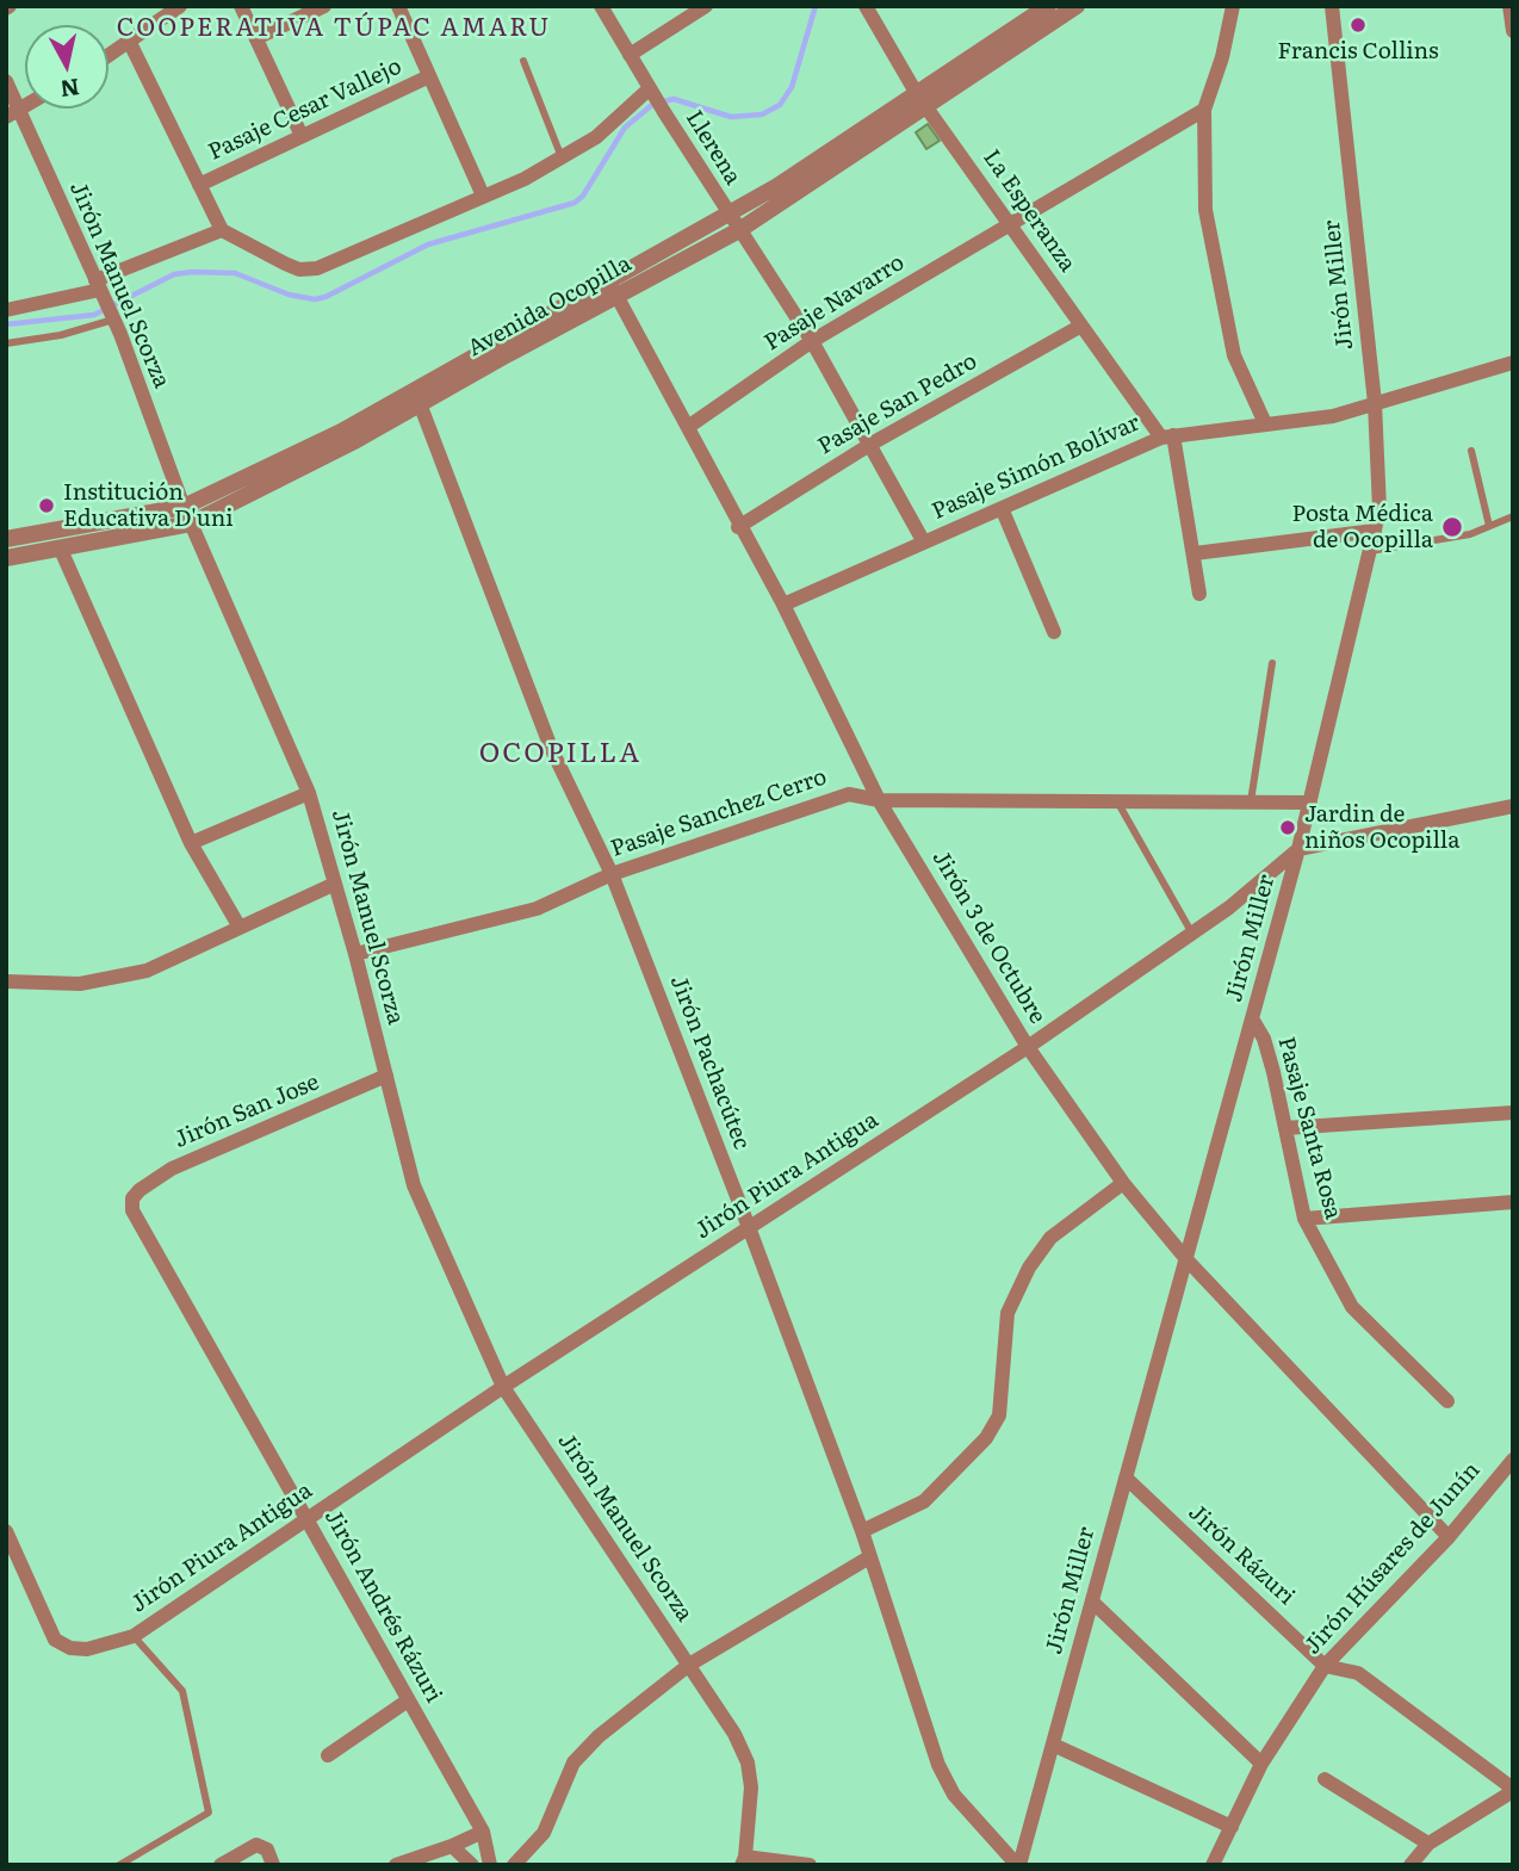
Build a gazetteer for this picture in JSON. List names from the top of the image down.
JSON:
{
  "streets": {
    "street": [
      "Pasaje Cesar Vallejo",
      "Llerena",
      "La Esperanza",
      "Jirón Manuel Scorza",
      "Jirón Miller",
      "Pasaje Navarro",
      "Avenida Ocopilla",
      "Pasaje San Pedro",
      "Pasaje Simón Bolívar",
      "Pasaje Sanchez Cerro",
      "Jirón 3 de Octubre",
      "Jirón Pachacútec",
      "Jirón San Jose",
      "Pasaje Santa Rosa",
      "Jirón Piura Antigua",
      "Jirón Rázuri",
      "Jirón Húsares de Junín",
      "Jirón Andrés Rázuri"
    ]
  },
  "crossings": [
    ["Llerena", "Pasaje Navarro"],
    ["Llerena", "Avenida Ocopilla"],
    ["Llerena", "Pasaje San Pedro"],
    ["Llerena", "Pasaje Simón Bolívar"],
    ["La Esperanza", "Pasaje Navarro"],
    ["La Esperanza", "Avenida Ocopilla"],
    ["La Esperanza", "Pasaje San Pedro"],
    ["La Esperanza", "Pasaje Simón Bolívar"],
    ["Jirón Manuel Scorza", "Avenida Ocopilla"],
    ["Jirón Manuel Scorza", "Pasaje Sanchez Cerro"],
    ["Jirón Manuel Scorza", "Jirón San Jose"],
    ["Jirón Manuel Scorza", "Jirón Piura Antigua"],
    ["Jirón Miller", "Pasaje Simón Bolívar"],
    ["Jirón Miller", "Pasaje Sanchez Cerro"],
    ["Jirón Miller", "Jirón 3 de Octubre"],
    ["Jirón Miller", "Jirón Pachacútec"],
    ["Jirón Miller", "Pasaje Santa Rosa"],
    ["Jirón Miller", "Jirón Piura Antigua"],
    ["Jirón Miller", "Jirón Rázuri"],
    ["Pasaje Navarro", "Jirón 3 de Octubre"],
    ["Avenida Ocopilla", "Jirón 3 de Octubre"],
    ["Avenida Ocopilla", "Jirón Pachacútec"],
    ["Pasaje San Pedro", "Jirón 3 de Octubre"],
    ["Pasaje Simón Bolívar", "Jirón 3 de Octubre"],
    ["Pasaje Sanchez Cerro", "Jirón 3 de Octubre"],
    ["Pasaje Sanchez Cerro", "Jirón Pachacútec"],
    ["Jirón 3 de Octubre", "Jirón Piura Antigua"],
    ["Jirón 3 de Octubre", "Jirón Húsares de Junín"],
    ["Jirón Pachacútec", "Jirón Piura Antigua"],
    ["Jirón San Jose", "Jirón Andrés Rázuri"],
    ["Jirón Piura Antigua", "Jirón Andrés Rázuri"],
    ["Jirón Rázuri", "Jirón Húsares de Junín"]
  ],
  "districts": ["COOPERATIVA TÚPAC AMARU", "OCOPILLA"],
  "places": [
    "Francis Collins",
    "Institución Educativa D'uni",
    "Posta Médica de Ocopilla",
    "Jardin de niños Ocopilla"
  ],
  "north": "bottom"
}
